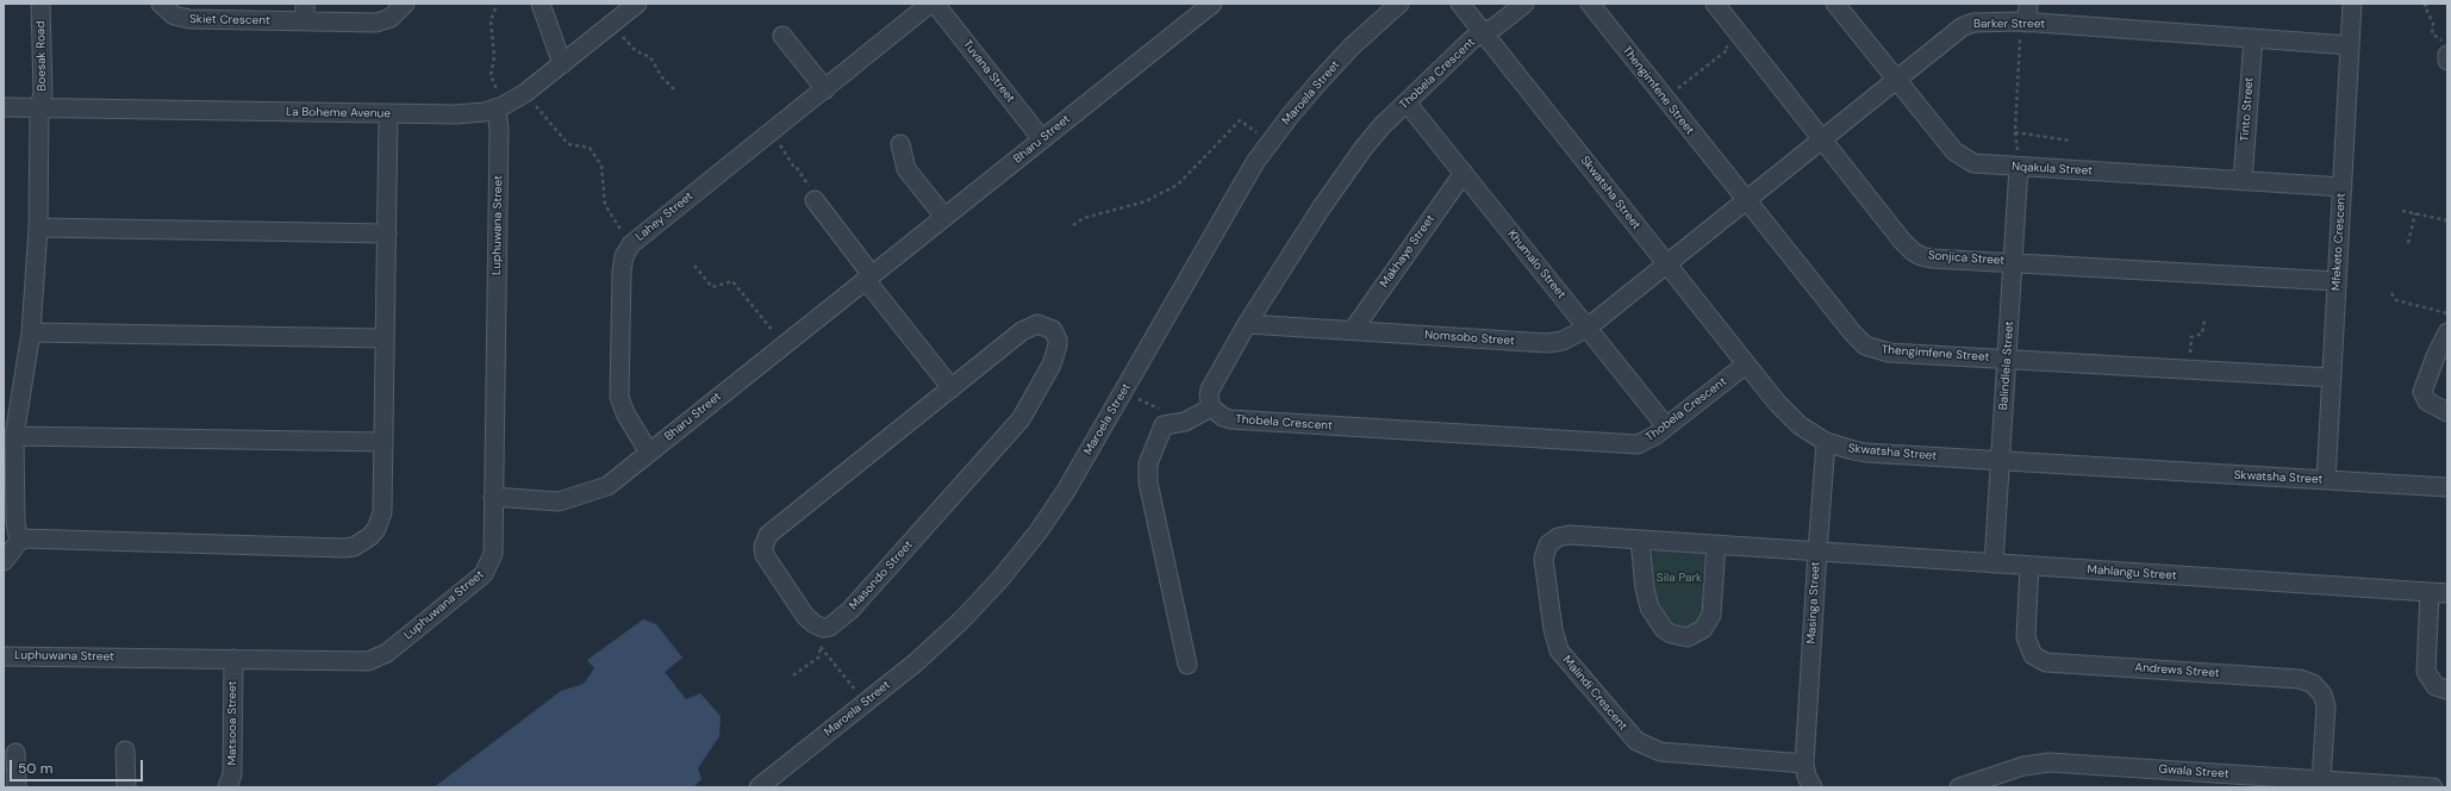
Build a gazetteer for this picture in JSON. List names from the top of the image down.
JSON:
{
  "streets": {
    "street": [
      "Skiet Crescent",
      "Barker Street",
      "Boesak Road",
      "Tuvana Street",
      "Thobela Crescent",
      "Thengimfene Street",
      "Maroela Street",
      "Tinto Street",
      "La Boheme Avenue",
      "Bharu Street",
      "Nqakula Street",
      "Skwatsha Street",
      "Lahey Street",
      "Luphuwana Street",
      "Mfeketo Crescent",
      "Makhaye Street",
      "Sonjica Street",
      "Khumalo Street",
      "Nomsobo Street",
      "Balindlela Street",
      "Mahlangu Street",
      "Masondo Street",
      "Masinga Street",
      "Andrews Street",
      "Malindi Crescent",
      "Matsooa Street",
      "Gwala Street"
    ]
  },
  "crossings": [
    ["Barker Street", "Thengimfene Street"],
    ["Barker Street", "Tinto Street"],
    ["Barker Street", "Nqakula Street"],
    ["Barker Street", "Skwatsha Street"],
    ["Barker Street", "Mfeketo Crescent"],
    ["Barker Street", "Sonjica Street"],
    ["Barker Street", "Nomsobo Street"],
    ["Boesak Road", "La Boheme Avenue"],
    ["Tuvana Street", "Bharu Street"],
    ["Thobela Crescent", "Skwatsha Street"],
    ["Thobela Crescent", "Khumalo Street"],
    ["Thobela Crescent", "Nomsobo Street"],
    ["Thengimfene Street", "Mfeketo Crescent"],
    ["Thengimfene Street", "Balindlela Street"],
    ["Tinto Street", "Nqakula Street"],
    ["La Boheme Avenue", "Luphuwana Street"],
    ["Bharu Street", "Lahey Street"],
    ["Bharu Street", "Luphuwana Street"],
    ["Nqakula Street", "Mfeketo Crescent"],
    ["Nqakula Street", "Balindlela Street"],
    ["Skwatsha Street", "Mfeketo Crescent"],
    ["Skwatsha Street", "Nomsobo Street"],
    ["Skwatsha Street", "Balindlela Street"],
    ["Skwatsha Street", "Masinga Street"],
    ["Luphuwana Street", "Matsooa Street"],
    ["Mfeketo Crescent", "Sonjica Street"],
    ["Makhaye Street", "Khumalo Street"],
    ["Makhaye Street", "Nomsobo Street"],
    ["Sonjica Street", "Balindlela Street"],
    ["Khumalo Street", "Nomsobo Street"],
    ["Balindlela Street", "Mahlangu Street"],
    ["Mahlangu Street", "Masinga Street"],
    ["Mahlangu Street", "Andrews Street"],
    ["Mahlangu Street", "Malindi Crescent"],
    ["Masinga Street", "Malindi Crescent"],
    ["Andrews Street", "Gwala Street"]
  ],
  "parks": ["Sila Park"],
  "scale_bar": "50 m"
}
